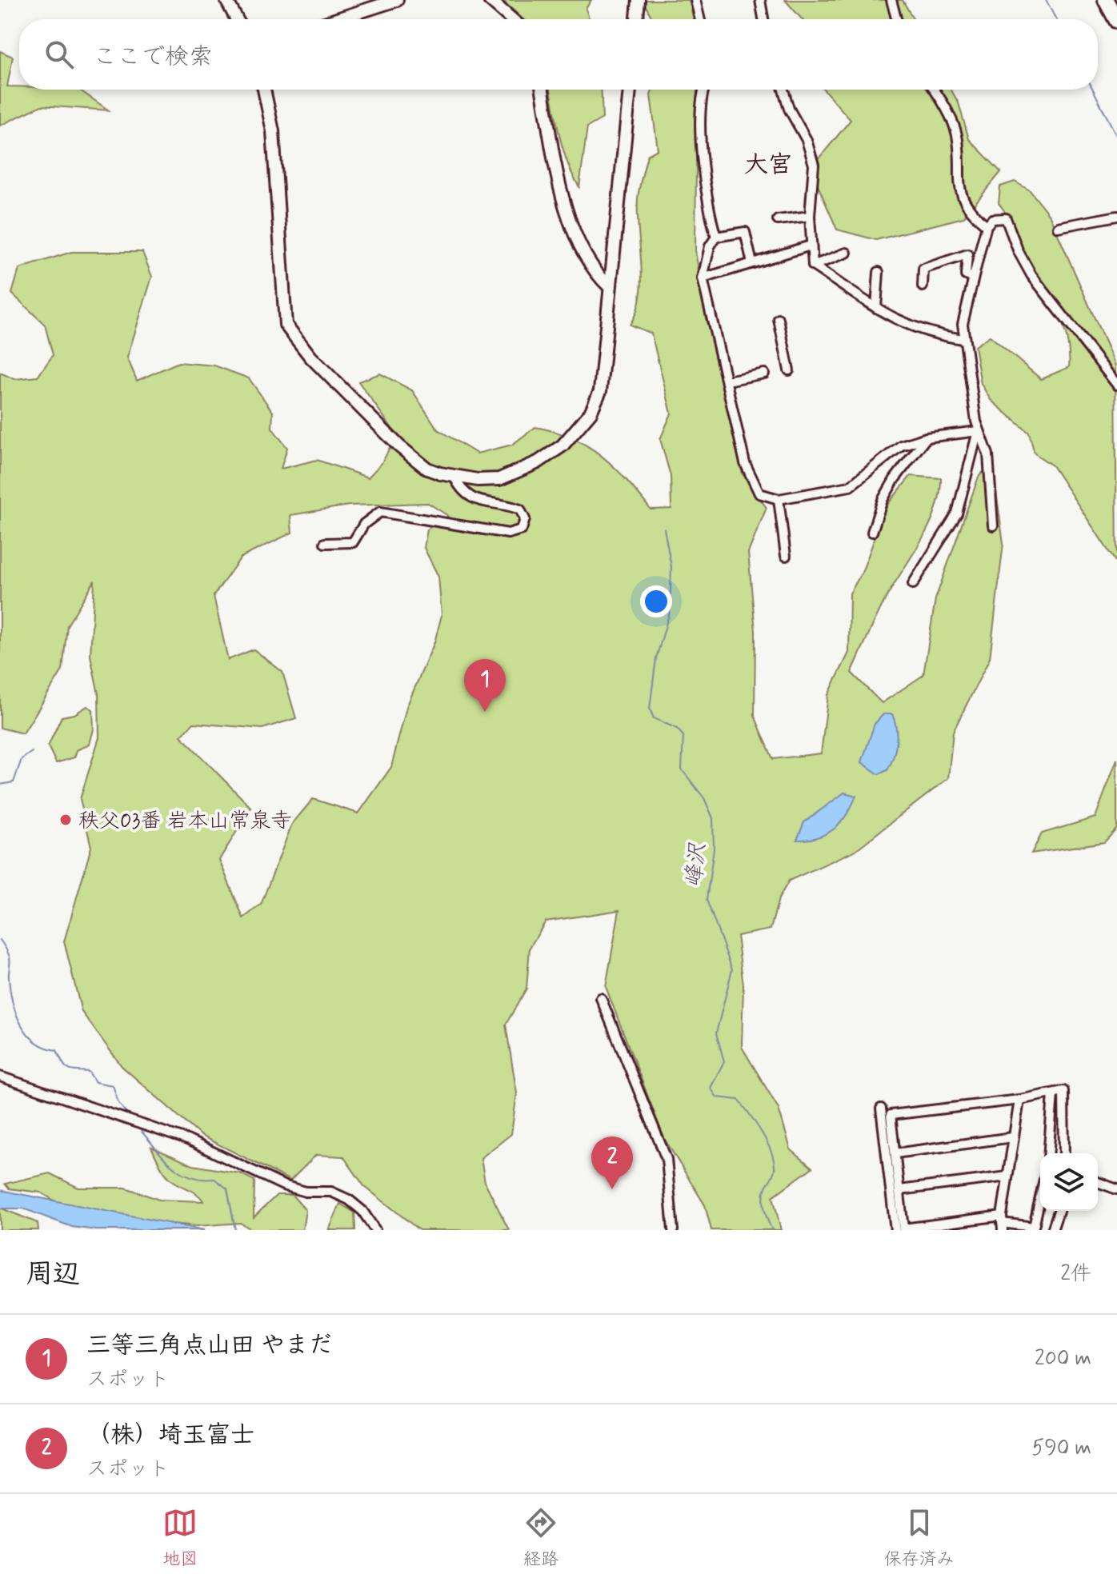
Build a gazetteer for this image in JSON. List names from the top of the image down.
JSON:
{
  "districts": ["大宮"],
  "water": ["峰沢"],
  "places": ["秩父03番 岩本山常泉寺"],
  "page": {
    "search": "ここで検索",
    "pins": ["1", "2"],
    "heading": ["周辺", "2件"],
    "list": [
      {
        "mark": "1",
        "name": "三等三角点山田 やまだ",
        "note": "スポット",
        "value": "200 m"
      },
      {
        "mark": "2",
        "name": "（株）埼玉富士",
        "note": "スポット",
        "value": "590 m"
      }
    ],
    "nav": ["地図", "経路", "保存済み"]
  }
}
